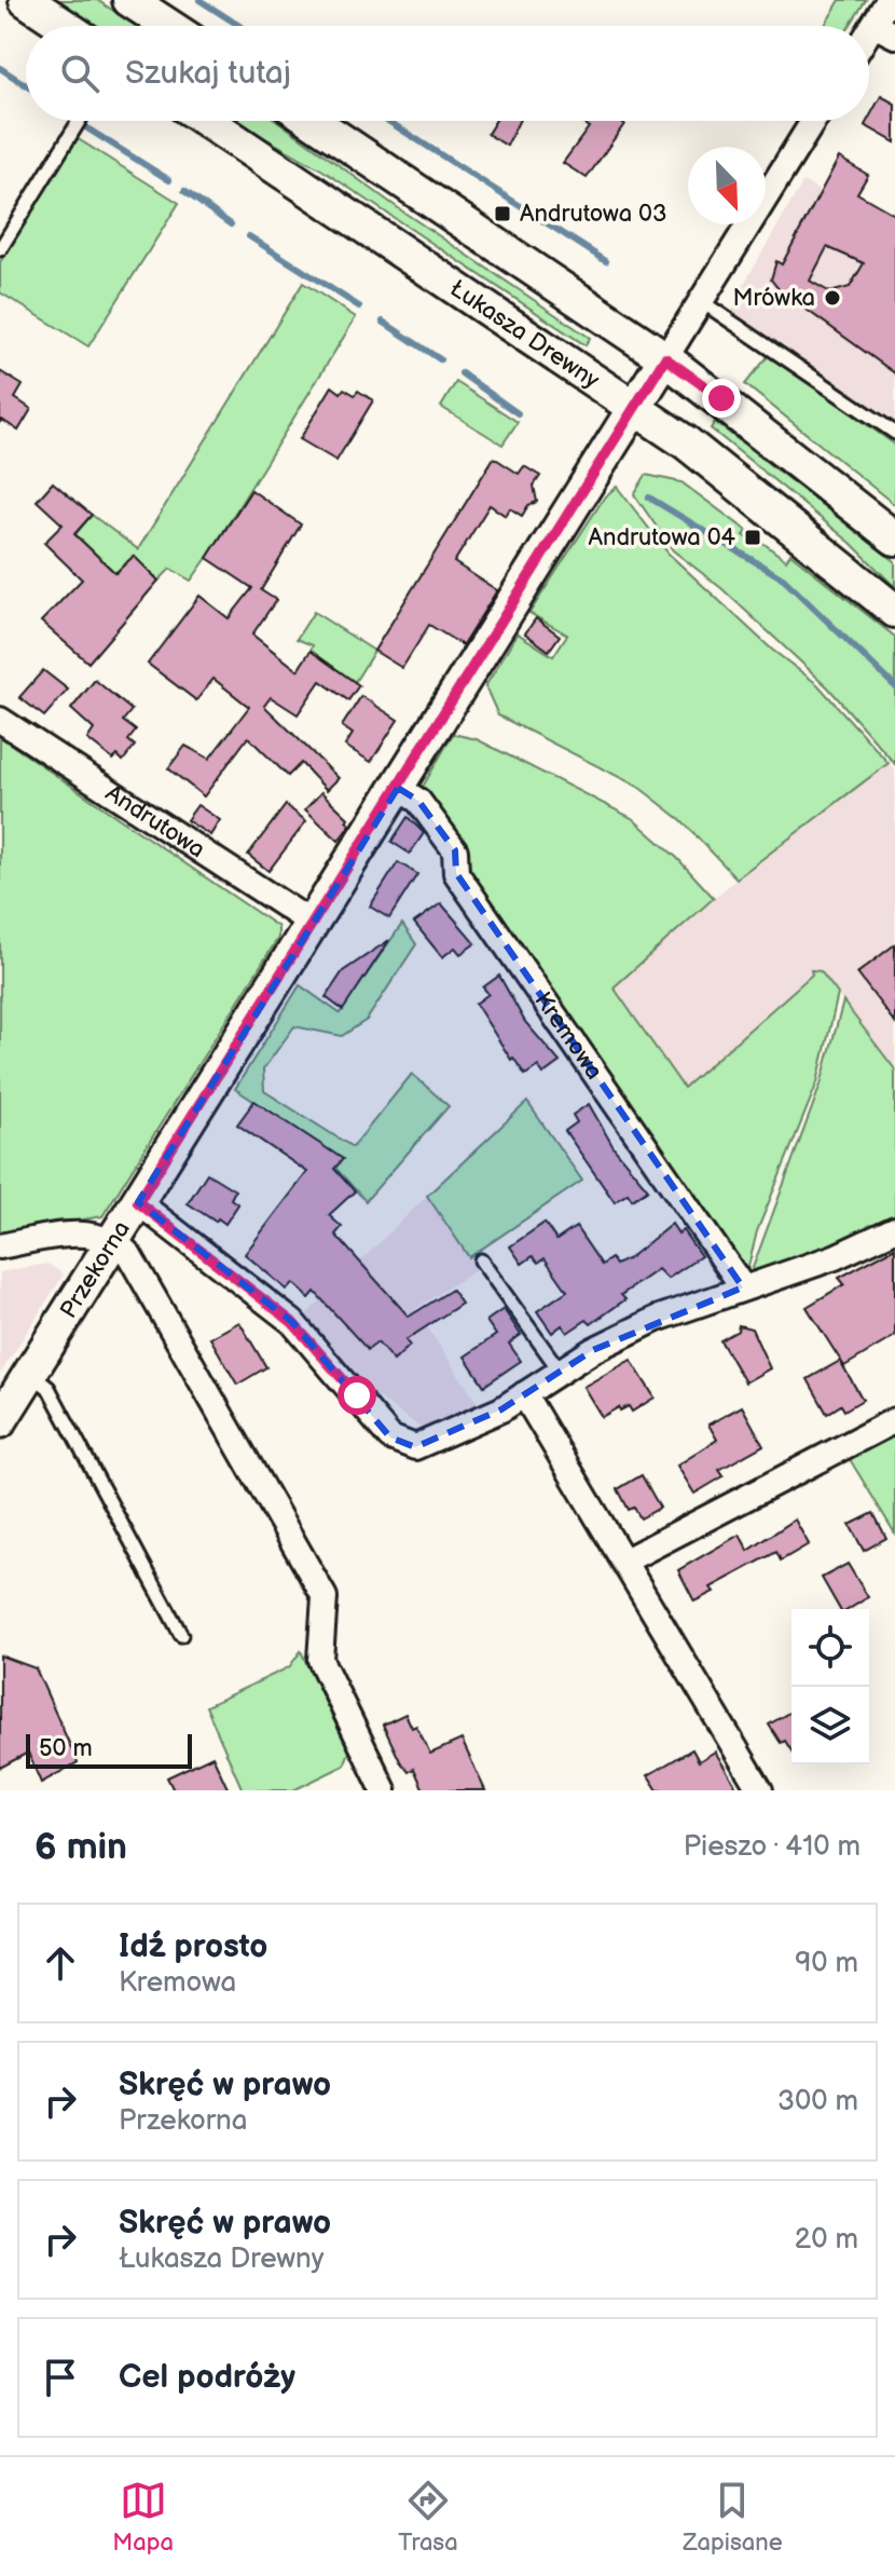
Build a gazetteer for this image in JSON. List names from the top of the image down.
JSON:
{
  "streets": {
    "main road": ["Łukasza Drewny", "Przekorna"],
    "street": ["Andrutowa", "Kremowa"]
  },
  "crossings": [
    ["Łukasza Drewny", "Przekorna"],
    ["Andrutowa", "Przekorna"],
    ["Kremowa", "Przekorna"]
  ],
  "places": {
    "transit": ["Andrutowa 03", "Andrutowa 04"],
    "other": ["Mrówka"]
  },
  "scale_bar": "50 m",
  "north": "bottom right",
  "page": {
    "search": "Szukaj tutaj",
    "scale": "50 m",
    "heading": ["6 min", "Pieszo · 410 m"],
    "list": [
      ["Idź prosto", "Kremowa", "90 m"],
      ["Skręć w prawo", "Przekorna", "300 m"],
      ["Skręć w prawo", "Łukasza Drewny", "20 m"],
      "Cel podróży"
    ],
    "nav": ["Mapa", "Trasa", "Zapisane"]
  }
}
